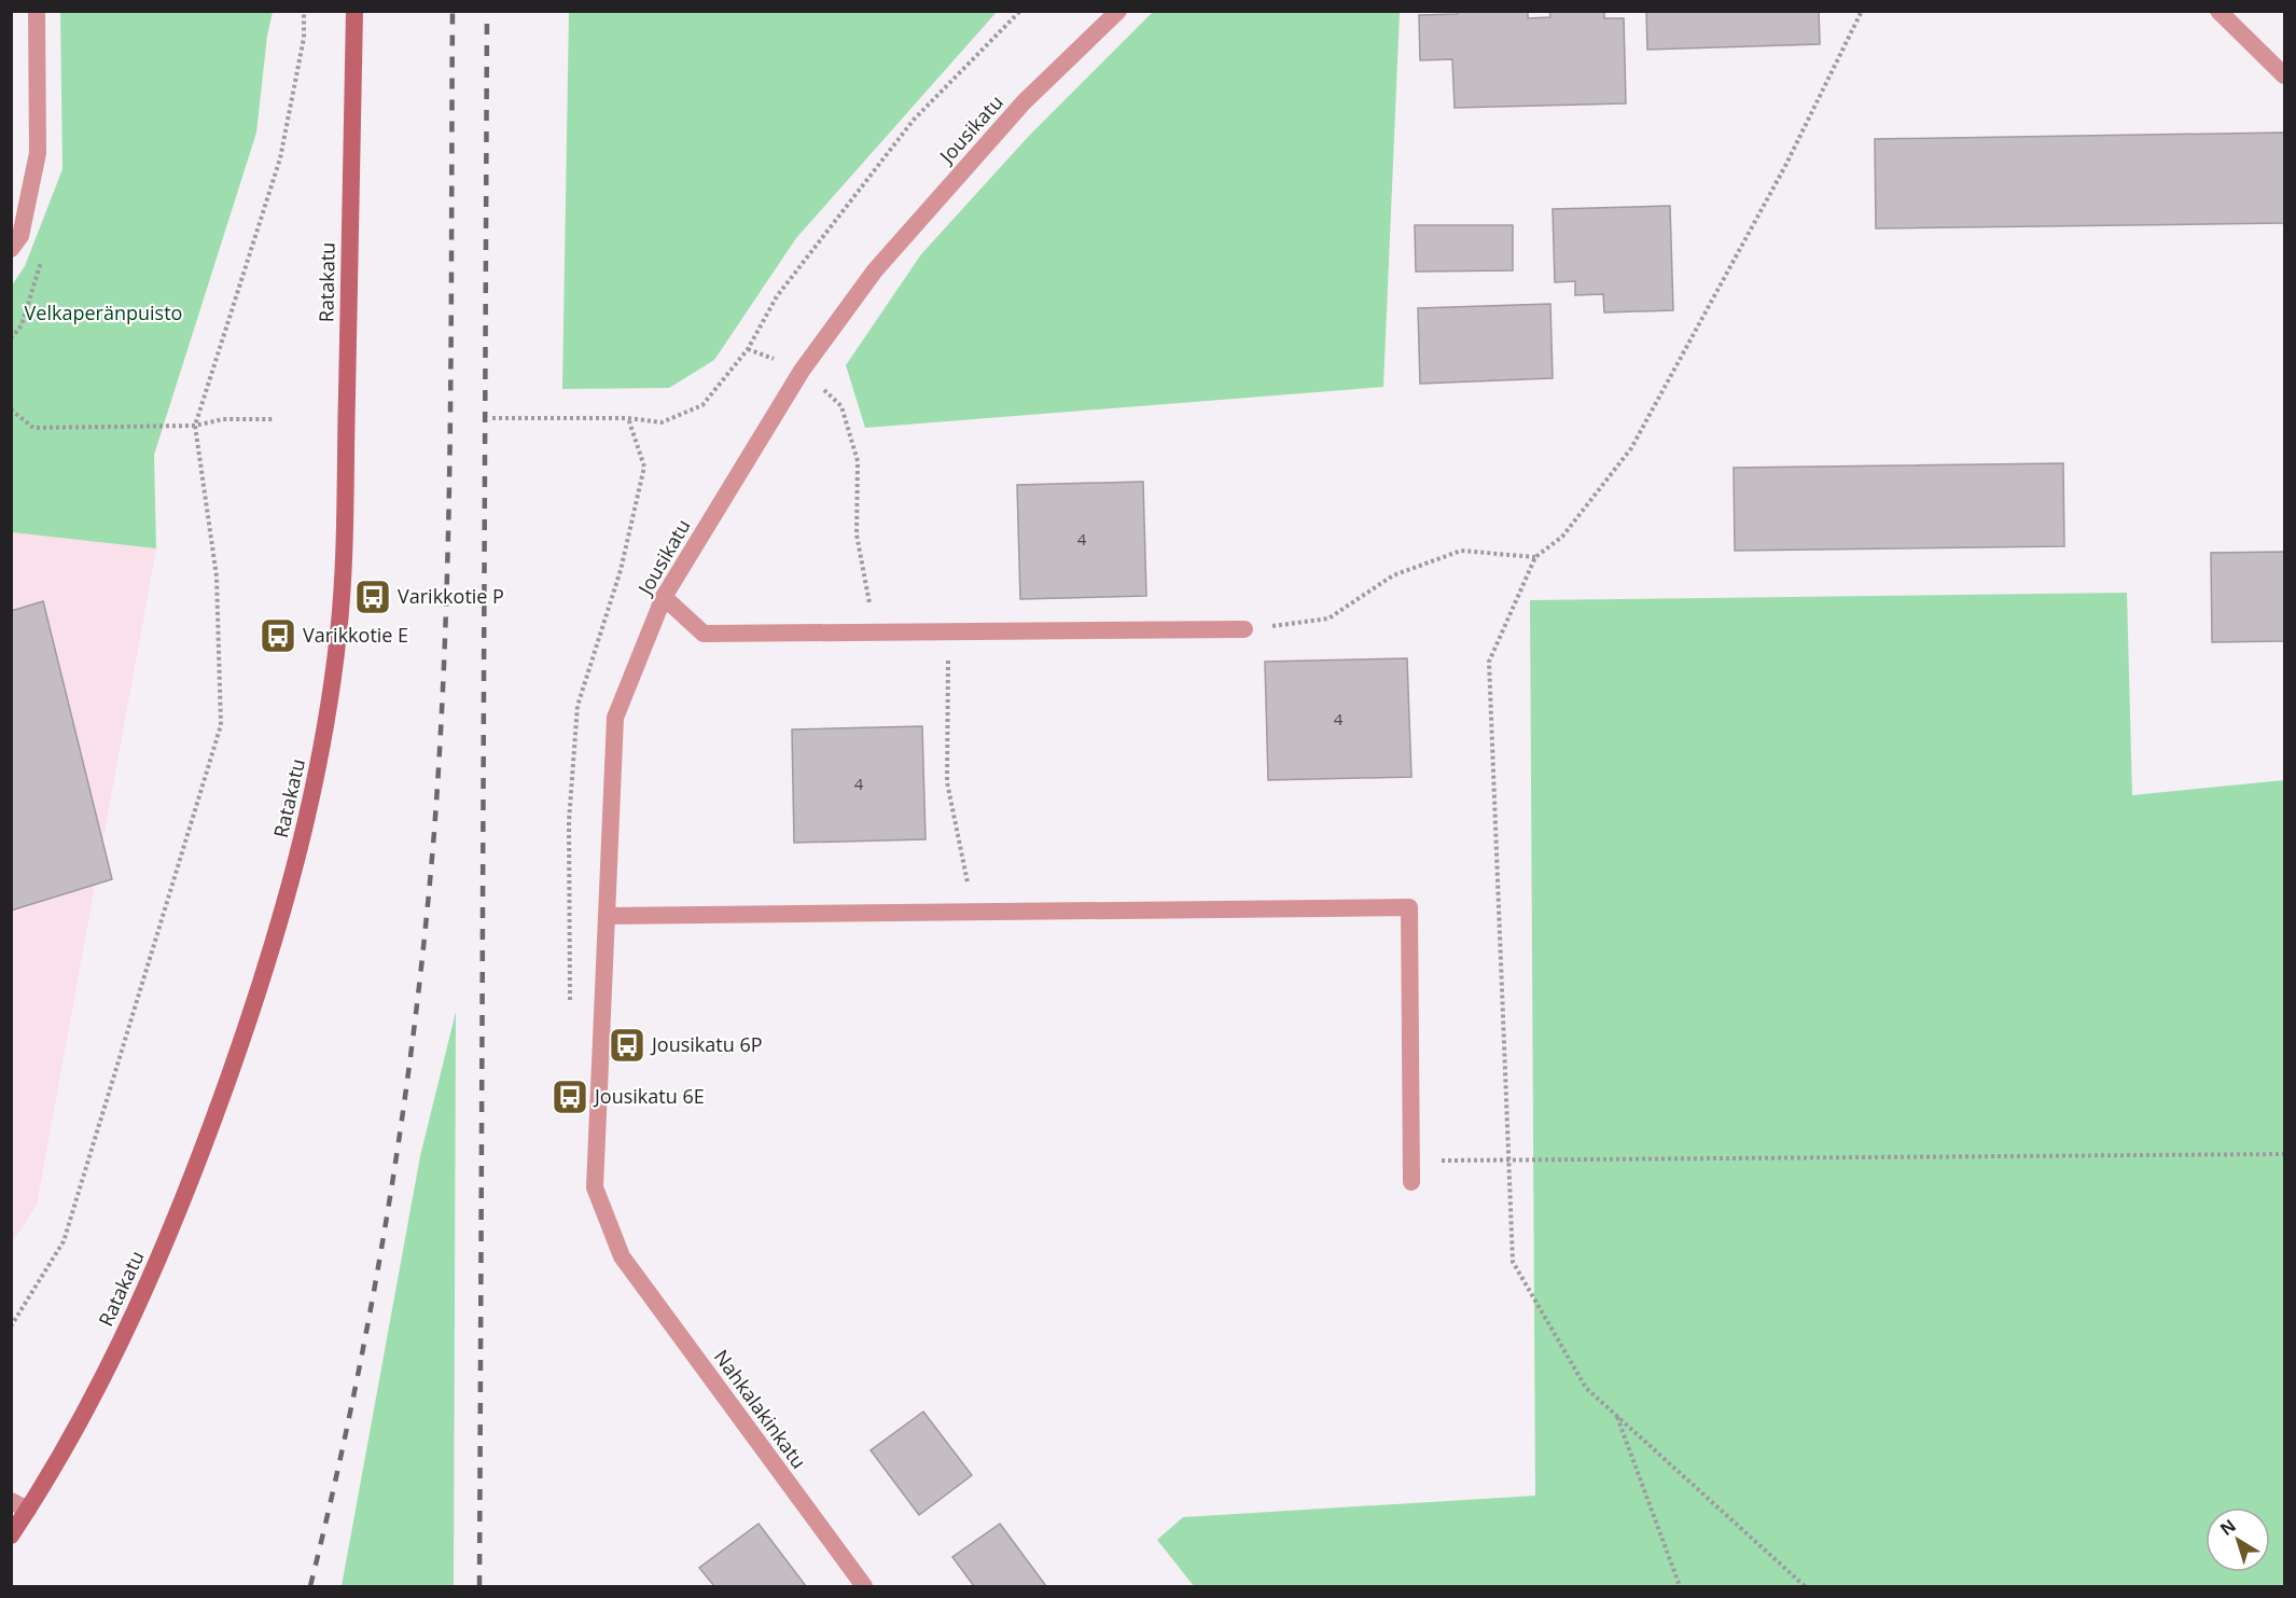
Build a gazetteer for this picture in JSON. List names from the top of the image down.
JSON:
{
  "streets": {
    "main road": ["Ratakatu"],
    "street": ["Jousikatu", "Nahkalakinkatu"]
  },
  "crossings": [
    ["Jousikatu", "Nahkalakinkatu"]
  ],
  "parks": ["Velkaperänpuisto"],
  "places": {
    "bus stop": [
      "Varikkotie P",
      "Varikkotie E",
      "Jousikatu 6P",
      "Jousikatu 6E"
    ]
  },
  "house_numbers": ["4", "4", "4"],
  "north": "top left"
}
